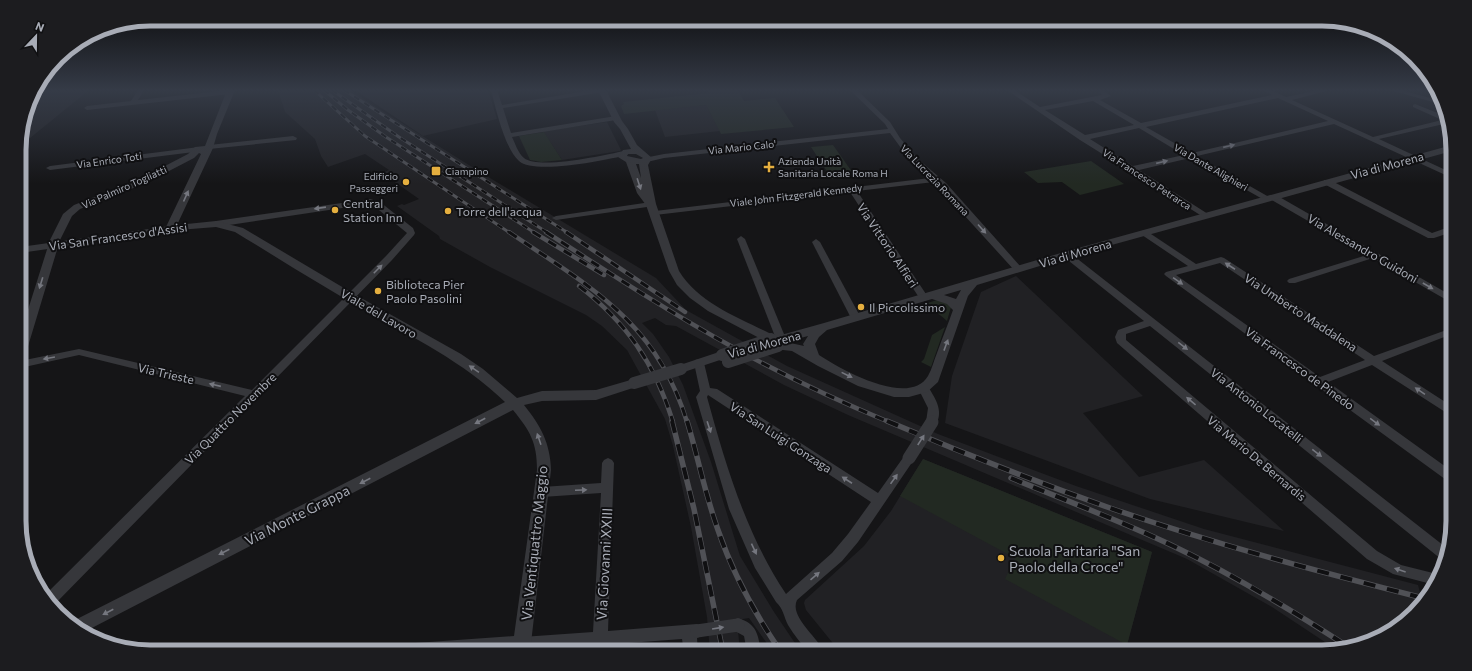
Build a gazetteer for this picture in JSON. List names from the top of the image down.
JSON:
{
  "streets": {
    "street": [
      "Via Mario Calo'",
      "Via Enrico Toti",
      "Via di Morena",
      "Via Dante Alighieri",
      "Via Francesco Petrarca",
      "Via Lucrezia Romana",
      "Via Palmiro Togliatti",
      "Viale John Fitzgerald Kennedy",
      "Via San Francesco d'Assisi",
      "Via Vittorio Alfieri",
      "Via Alessandro Guidoni",
      "Via Umberto Maddalena",
      "Viale del Lavoro",
      "Via Francesco de Pinedo",
      "Via Trieste",
      "Via Antonio Locatelli",
      "Via Quattro Novembre",
      "Via San Luigi Gonzaga",
      "Via Mario De Bernardis",
      "Via Monte Grappa",
      "Via Ventiquattro Maggio",
      "Via Giovanni XXIII"
    ]
  },
  "crossings": [
    ["Via Mario Calo'", "Via Lucrezia Romana"],
    ["Via Enrico Toti", "Via Palmiro Togliatti"],
    ["Via di Morena", "Via Dante Alighieri"],
    ["Via di Morena", "Via Francesco Petrarca"],
    ["Via di Morena", "Via Lucrezia Romana"],
    ["Via di Morena", "Via Vittorio Alfieri"],
    ["Via di Morena", "Via Alessandro Guidoni"],
    ["Via di Morena", "Viale del Lavoro"],
    ["Via di Morena", "Via Antonio Locatelli"],
    ["Via di Morena", "Via Monte Grappa"],
    ["Via di Morena", "Via Ventiquattro Maggio"],
    ["Via Dante Alighieri", "Via Alessandro Guidoni"],
    ["Via Lucrezia Romana", "Viale John Fitzgerald Kennedy"],
    ["Via Palmiro Togliatti", "Via San Francesco d'Assisi"],
    ["Via San Francesco d'Assisi", "Viale del Lavoro"],
    ["Via San Francesco d'Assisi", "Via Quattro Novembre"],
    ["Via Umberto Maddalena", "Via Francesco de Pinedo"],
    ["Viale del Lavoro", "Via Quattro Novembre"],
    ["Viale del Lavoro", "Via Monte Grappa"],
    ["Viale del Lavoro", "Via Ventiquattro Maggio"],
    ["Via Trieste", "Via Quattro Novembre"],
    ["Via Antonio Locatelli", "Via Mario De Bernardis"],
    ["Via Monte Grappa", "Via Ventiquattro Maggio"]
  ],
  "one_way": [
    "Via Lucrezia Romana",
    "Via San Francesco d'Assisi",
    "Via Umberto Maddalena",
    "Viale del Lavoro",
    "Via Francesco de Pinedo",
    "Via Trieste",
    "Via Antonio Locatelli",
    "Via Mario De Bernardis",
    "Via Monte Grappa",
    "Via Ventiquattro Maggio"
  ],
  "places": {
    "health": ["Azienda Unità Sanitaria Locale Roma H"],
    "transit": ["Ciampino"],
    "other": [
      "Edificio Passeggeri",
      "Central Station Inn",
      "Torre dell'acqua",
      "Biblioteca Pier Paolo Pasolini",
      "Il Piccolissimo",
      "Scuola Paritaria \"San Paolo della Croce\""
    ]
  },
  "north": "top"
}
